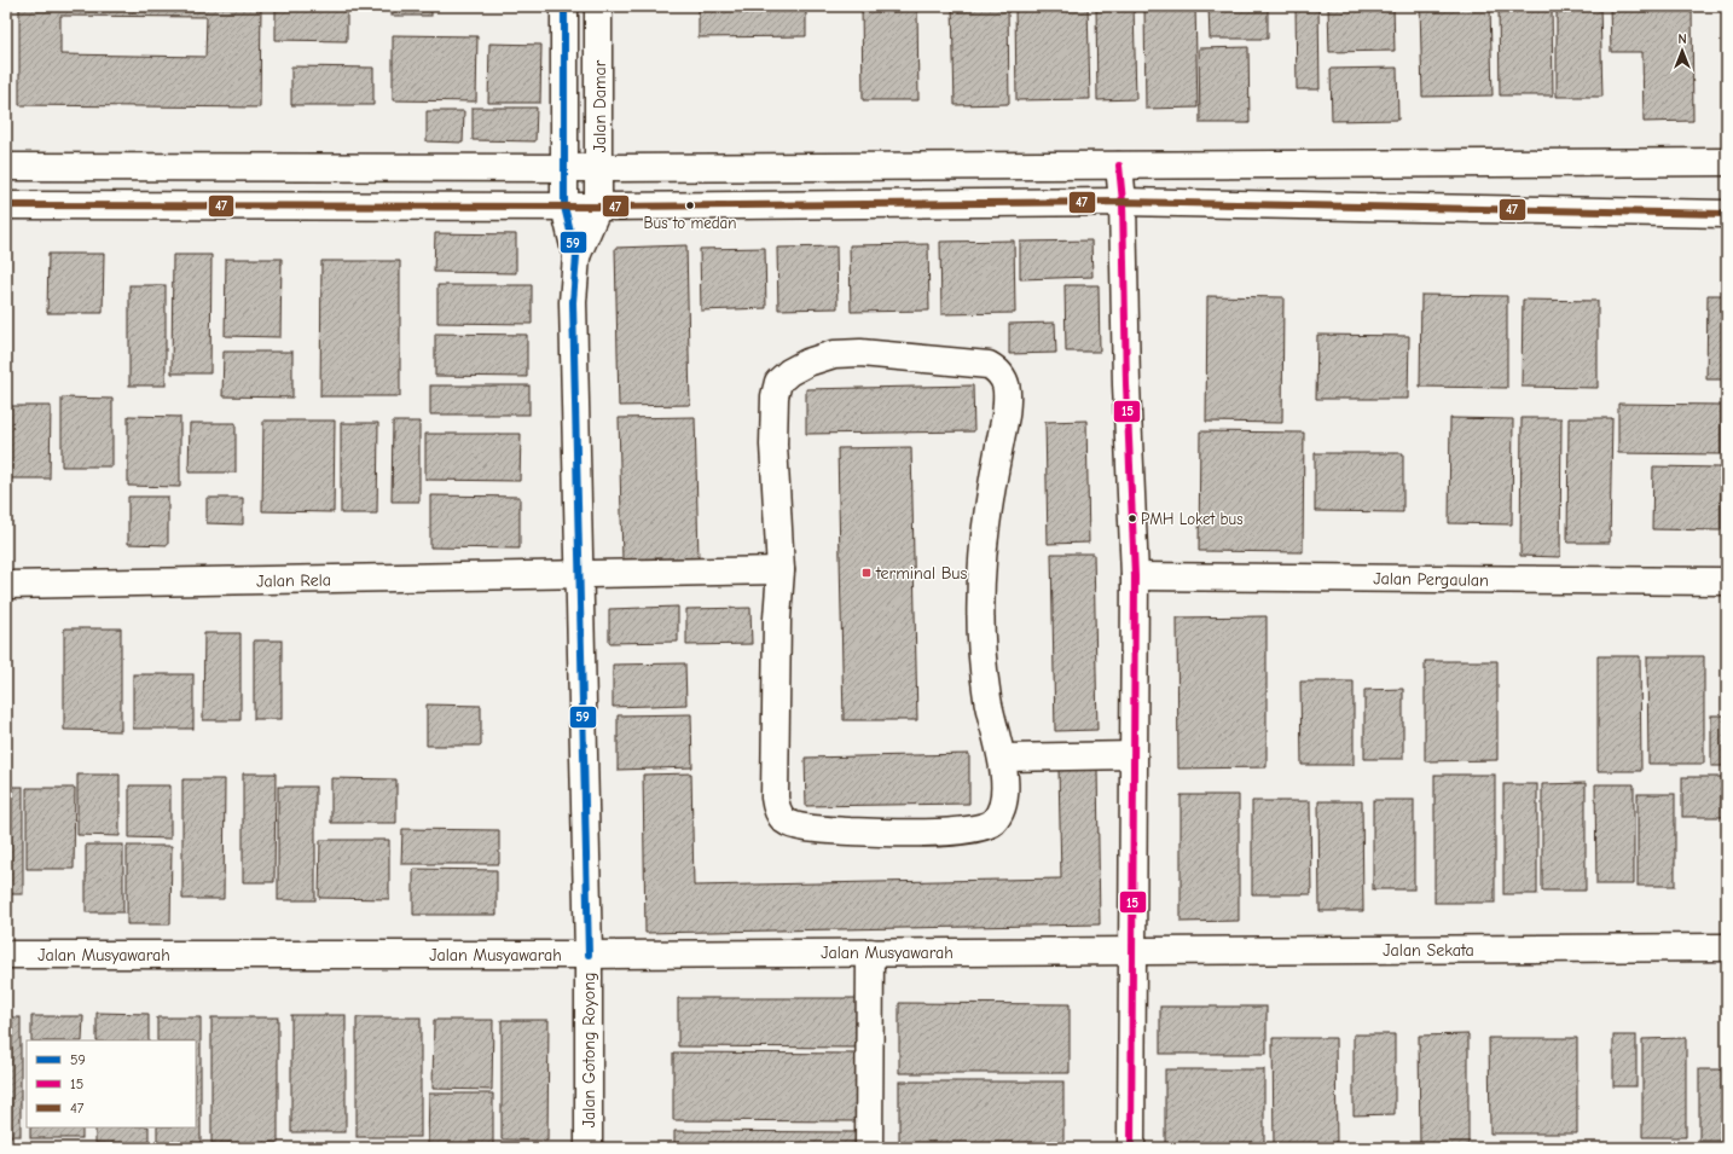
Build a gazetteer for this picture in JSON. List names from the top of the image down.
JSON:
{
  "streets": {
    "main road": [
      "Jalan Damar",
      "Jalan Pergaulan",
      "Jalan Rela",
      "Jalan Sekata",
      "Jalan Musyawarah",
      "Jalan Gotong Royong"
    ]
  },
  "crossings": [
    ["Jalan Damar", "Jalan Gotong Royong"],
    ["Jalan Rela", "Jalan Gotong Royong"],
    ["Jalan Sekata", "Jalan Musyawarah"],
    ["Jalan Musyawarah", "Jalan Gotong Royong"]
  ],
  "places": {
    "other": ["Bus to medan", "PMH Loket bus"],
    "transit": ["terminal Bus"]
  },
  "lines": ["transit line 59", "transit line 15", "transit line 47"],
  "legend": ["59", "15", "47"],
  "north": "top"
}
